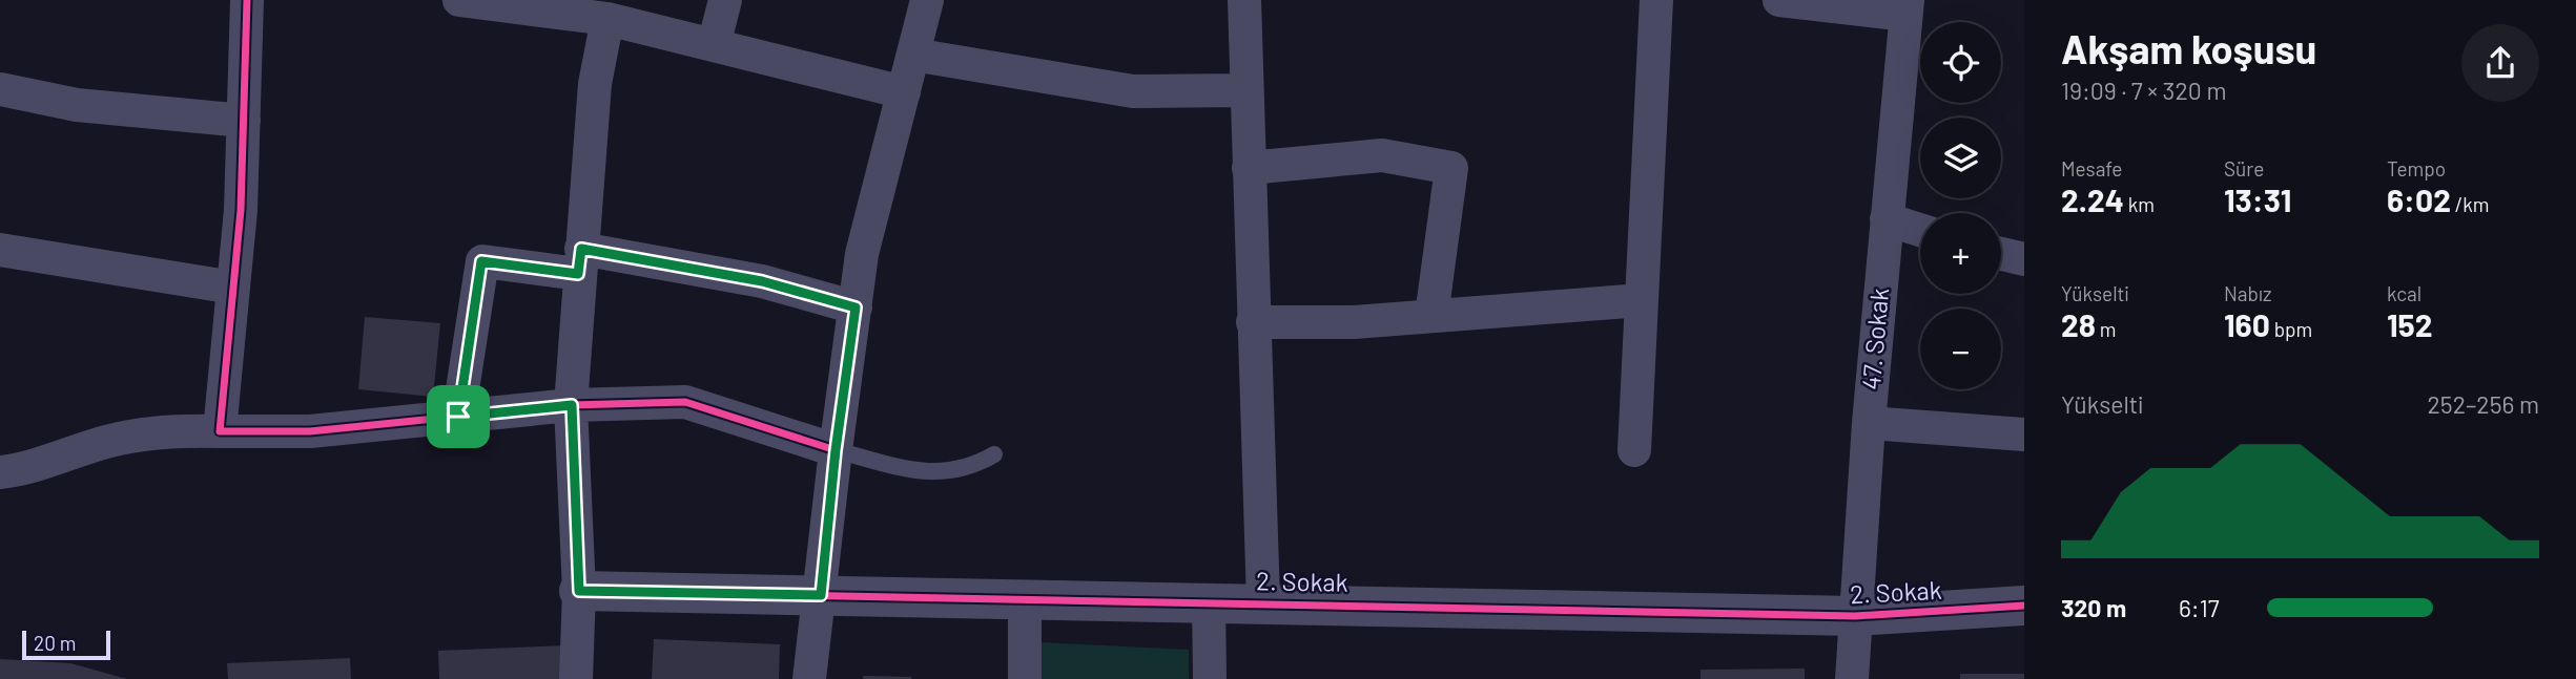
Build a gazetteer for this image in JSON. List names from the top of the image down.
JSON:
{
  "streets": {
    "street": ["47. Sokak", "2. Sokak"]
  },
  "crossings": [
    ["47. Sokak", "2. Sokak"]
  ],
  "scale_bar": "20 m",
  "page": {
    "heading": ["Akşam koşusu", "19:09 · 7 × 320 m"],
    "map_buttons": ["+", "−"],
    "stats": [
      ["Mesafe", "2.24 km"],
      ["Süre", "13:31"],
      ["Tempo", "6:02 /km"],
      ["Yükselti", "28 m"],
      ["Nabız", "160 bpm"],
      ["kcal", "152"]
    ],
    "chart": ["Yükselti", "252–256 m"],
    "list": [
      {
        "name": "320 m",
        "note": "6:17"
      }
    ],
    "scale": "20 m"
  }
}
